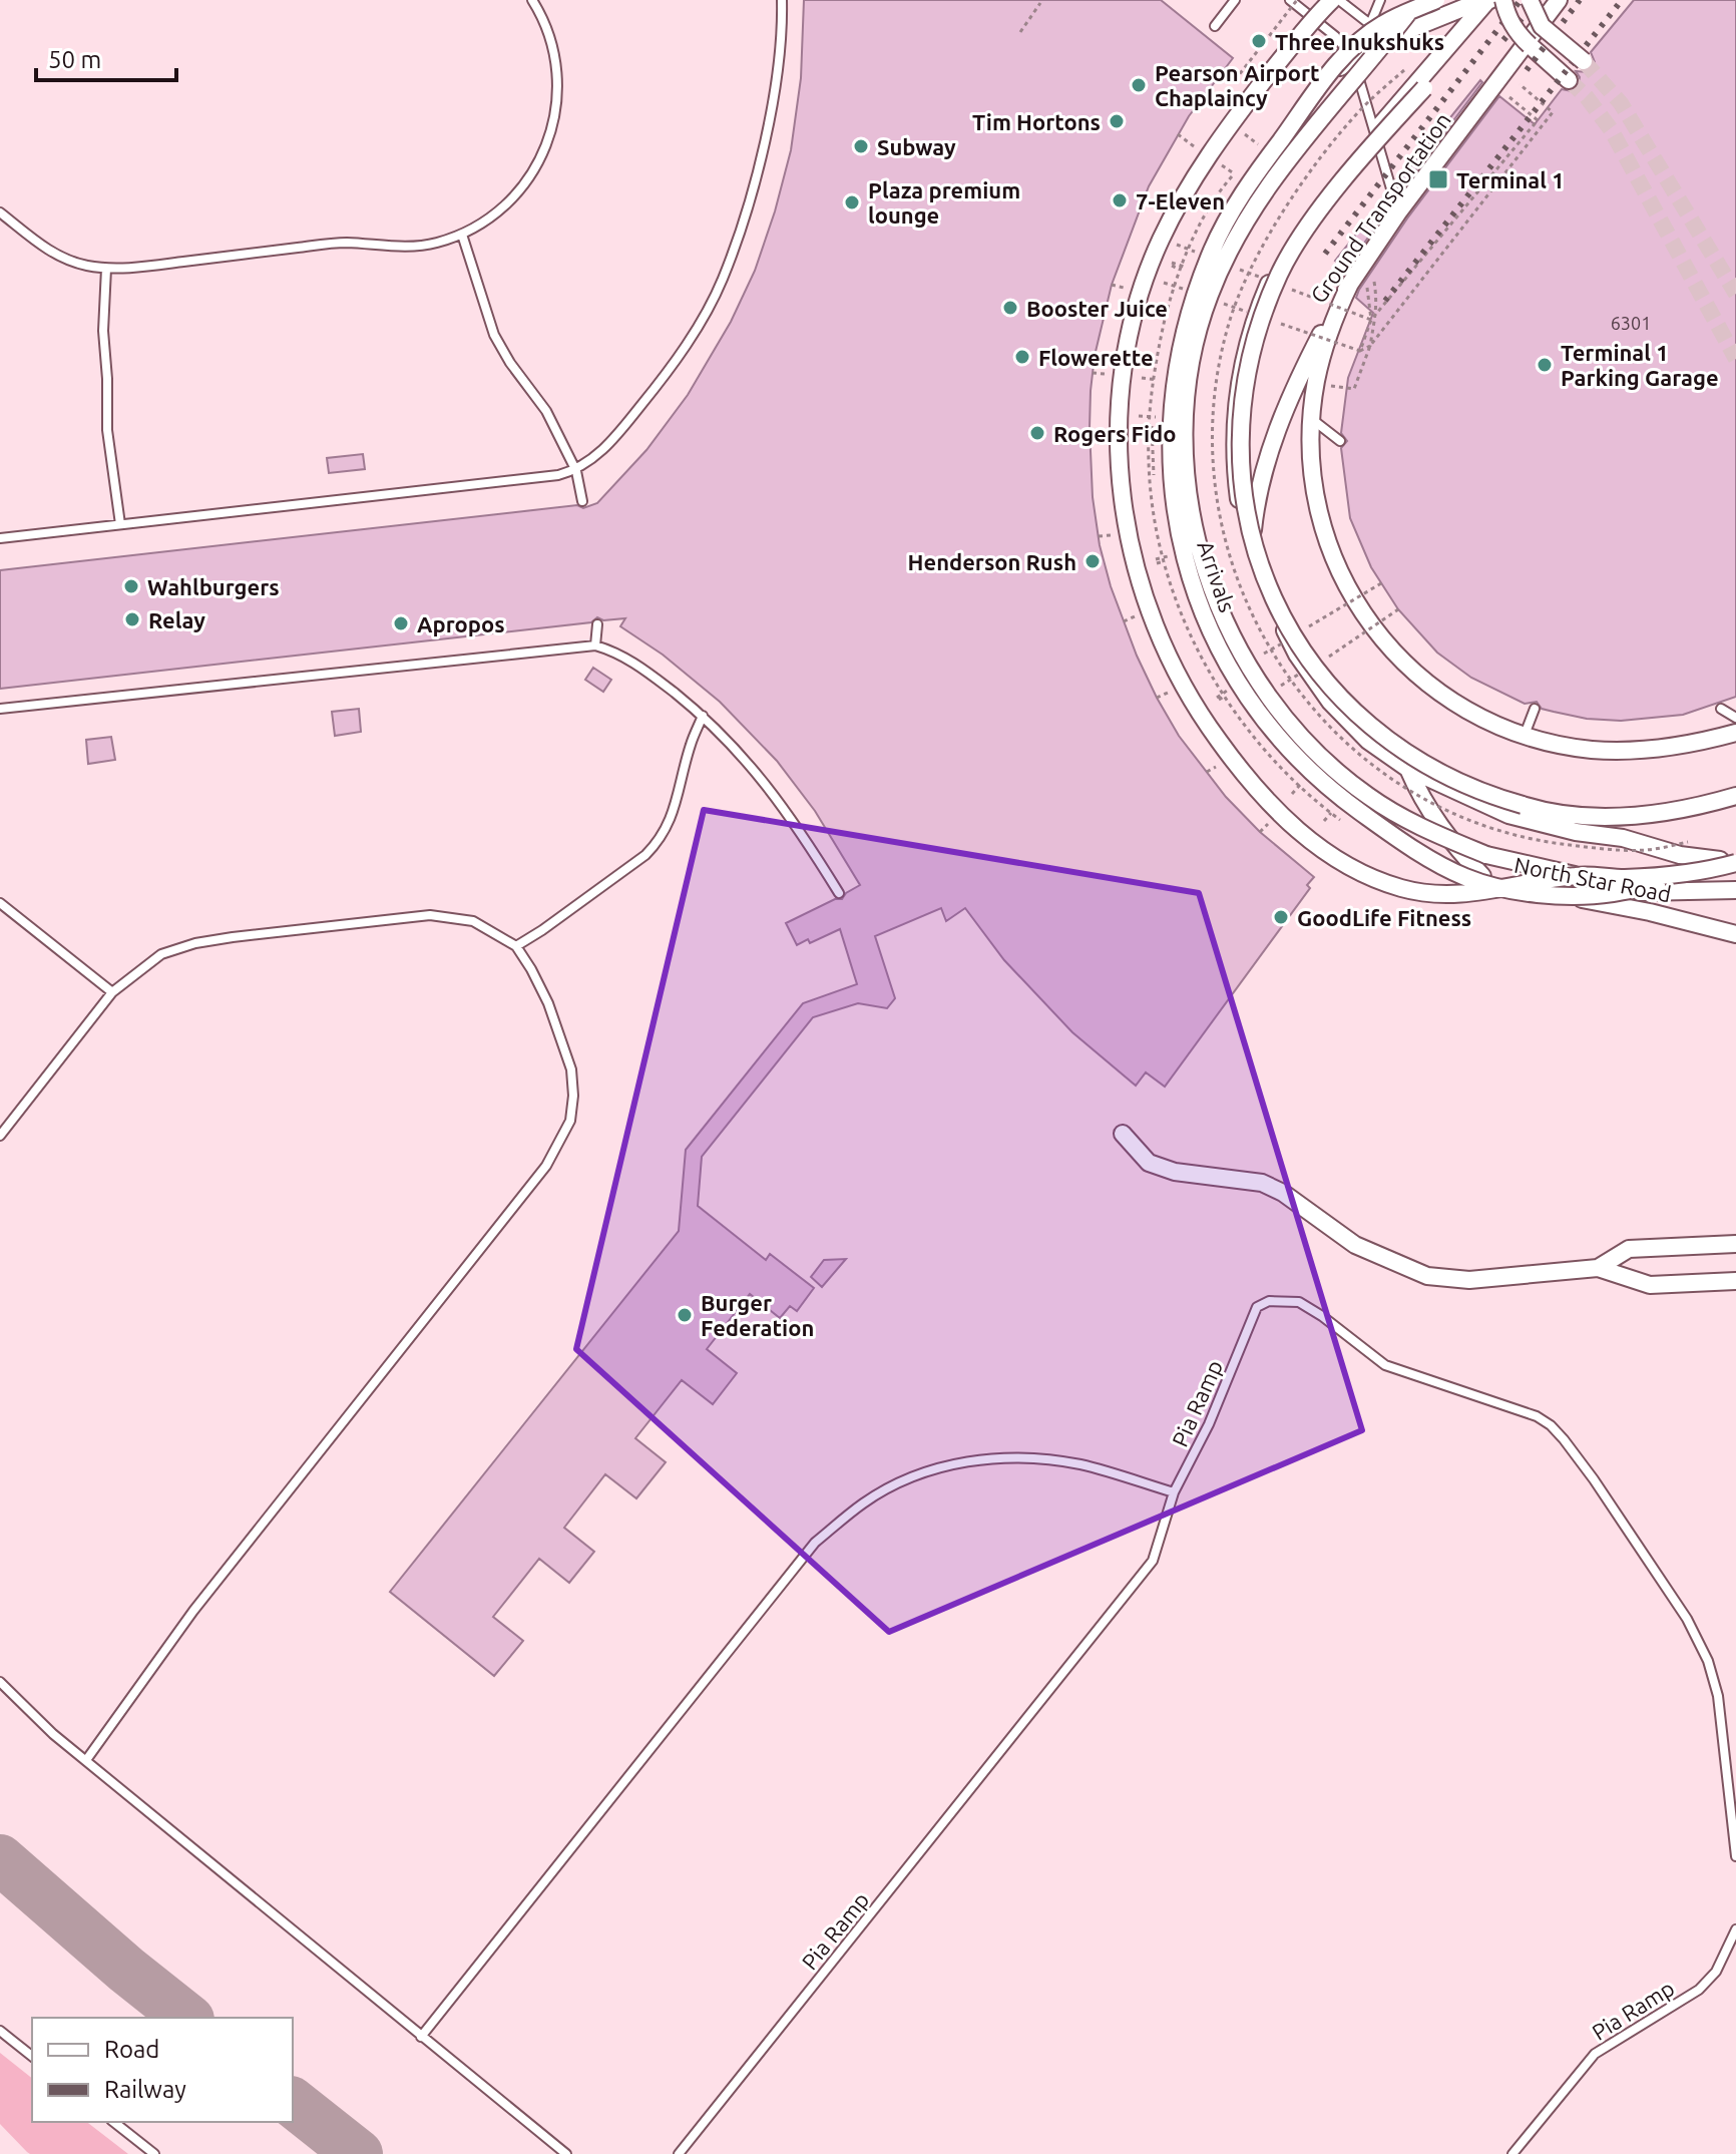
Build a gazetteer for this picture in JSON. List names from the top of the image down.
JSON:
{
  "streets": {
    "street": ["Ground Transportation", "Arrivals", "North Star Road"],
    "lane": ["Pia Ramp"]
  },
  "crossings": [
    ["Ground Transportation", "Arrivals"],
    ["Ground Transportation", "North Star Road"],
    ["Arrivals", "North Star Road"]
  ],
  "places": {
    "other": [
      "Three Inukshuks",
      "Pearson Airport Chaplaincy",
      "Tim Hortons",
      "Subway",
      "7-Eleven",
      "Plaza premium lounge",
      "Booster Juice",
      "Flowerette",
      "Terminal 1 Parking Garage",
      "Rogers Fido",
      "Henderson Rush",
      "Wahlburgers",
      "Relay",
      "Apropos",
      "GoodLife Fitness",
      "Burger Federation"
    ],
    "transit": ["Terminal 1"]
  },
  "house_numbers": ["6301"],
  "legend": ["Road", "Railway"],
  "scale_bar": "50 m"
}
